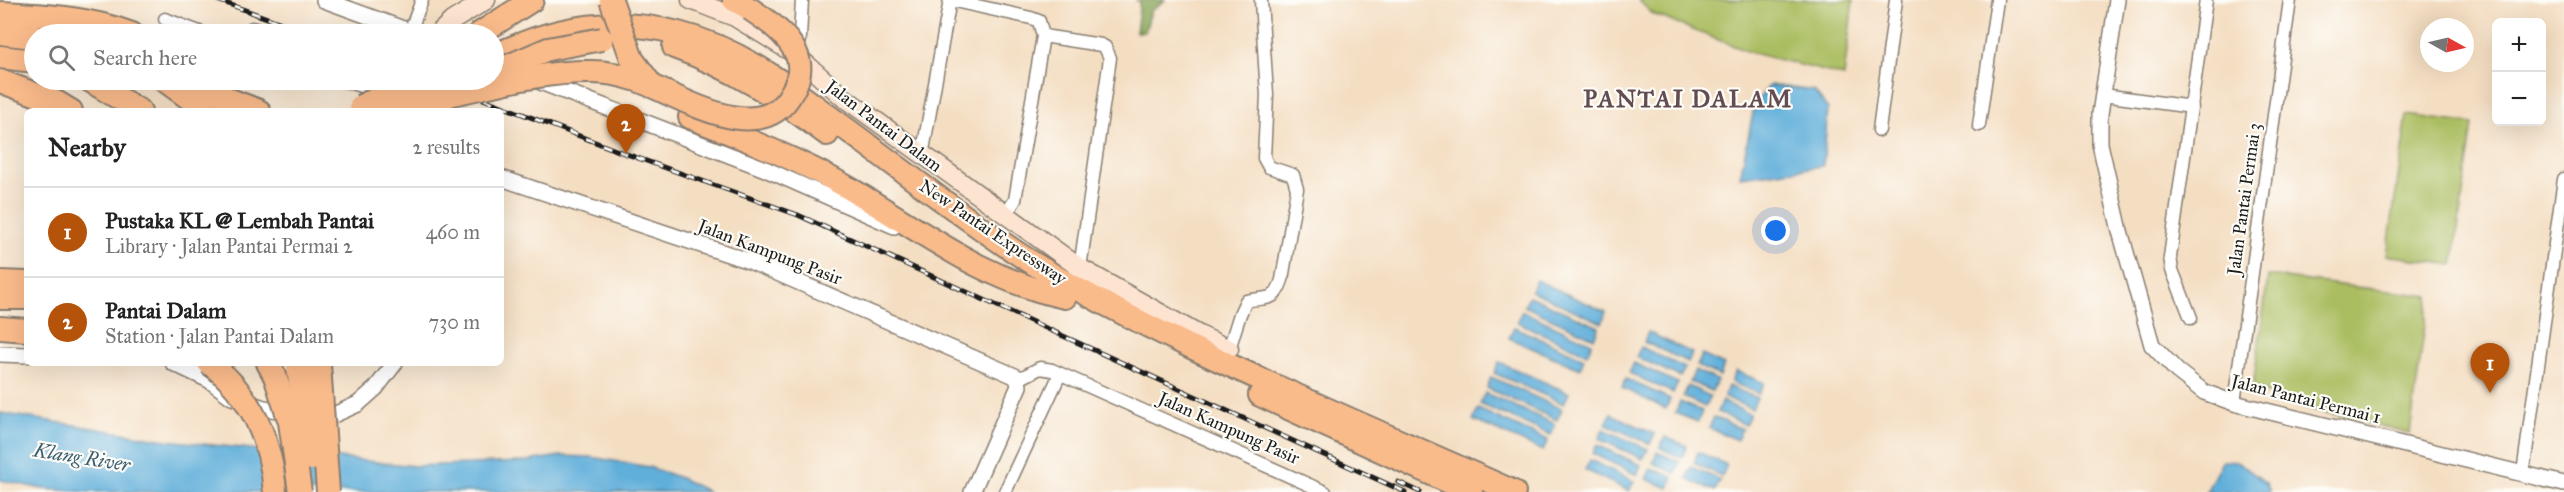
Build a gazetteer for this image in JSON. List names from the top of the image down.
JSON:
{
  "streets": {
    "highway": ["New Pantai Expressway"],
    "main road": ["Jalan Pantai Dalam"],
    "street": ["Jalan Pantai Permai 3", "Jalan Kampung Pasir", "Jalan Pantai Permai 1"]
  },
  "crossings": [
    ["Jalan Pantai Permai 3", "Jalan Pantai Permai 1"]
  ],
  "districts": ["PANTAI DALAM"],
  "water": ["Klang River"],
  "north": "right",
  "page": {
    "map_buttons": ["+", "−"],
    "search": "Search here",
    "pins": ["2", "1"],
    "heading": ["Nearby", "2 results"],
    "list": [
      {
        "mark": "1",
        "name": "Pustaka KL @ Lembah Pantai",
        "note": "Library · Jalan Pantai Permai 2",
        "value": "460 m"
      },
      {
        "mark": "2",
        "name": "Pantai Dalam",
        "note": "Station · Jalan Pantai Dalam",
        "value": "730 m"
      }
    ]
  }
}
